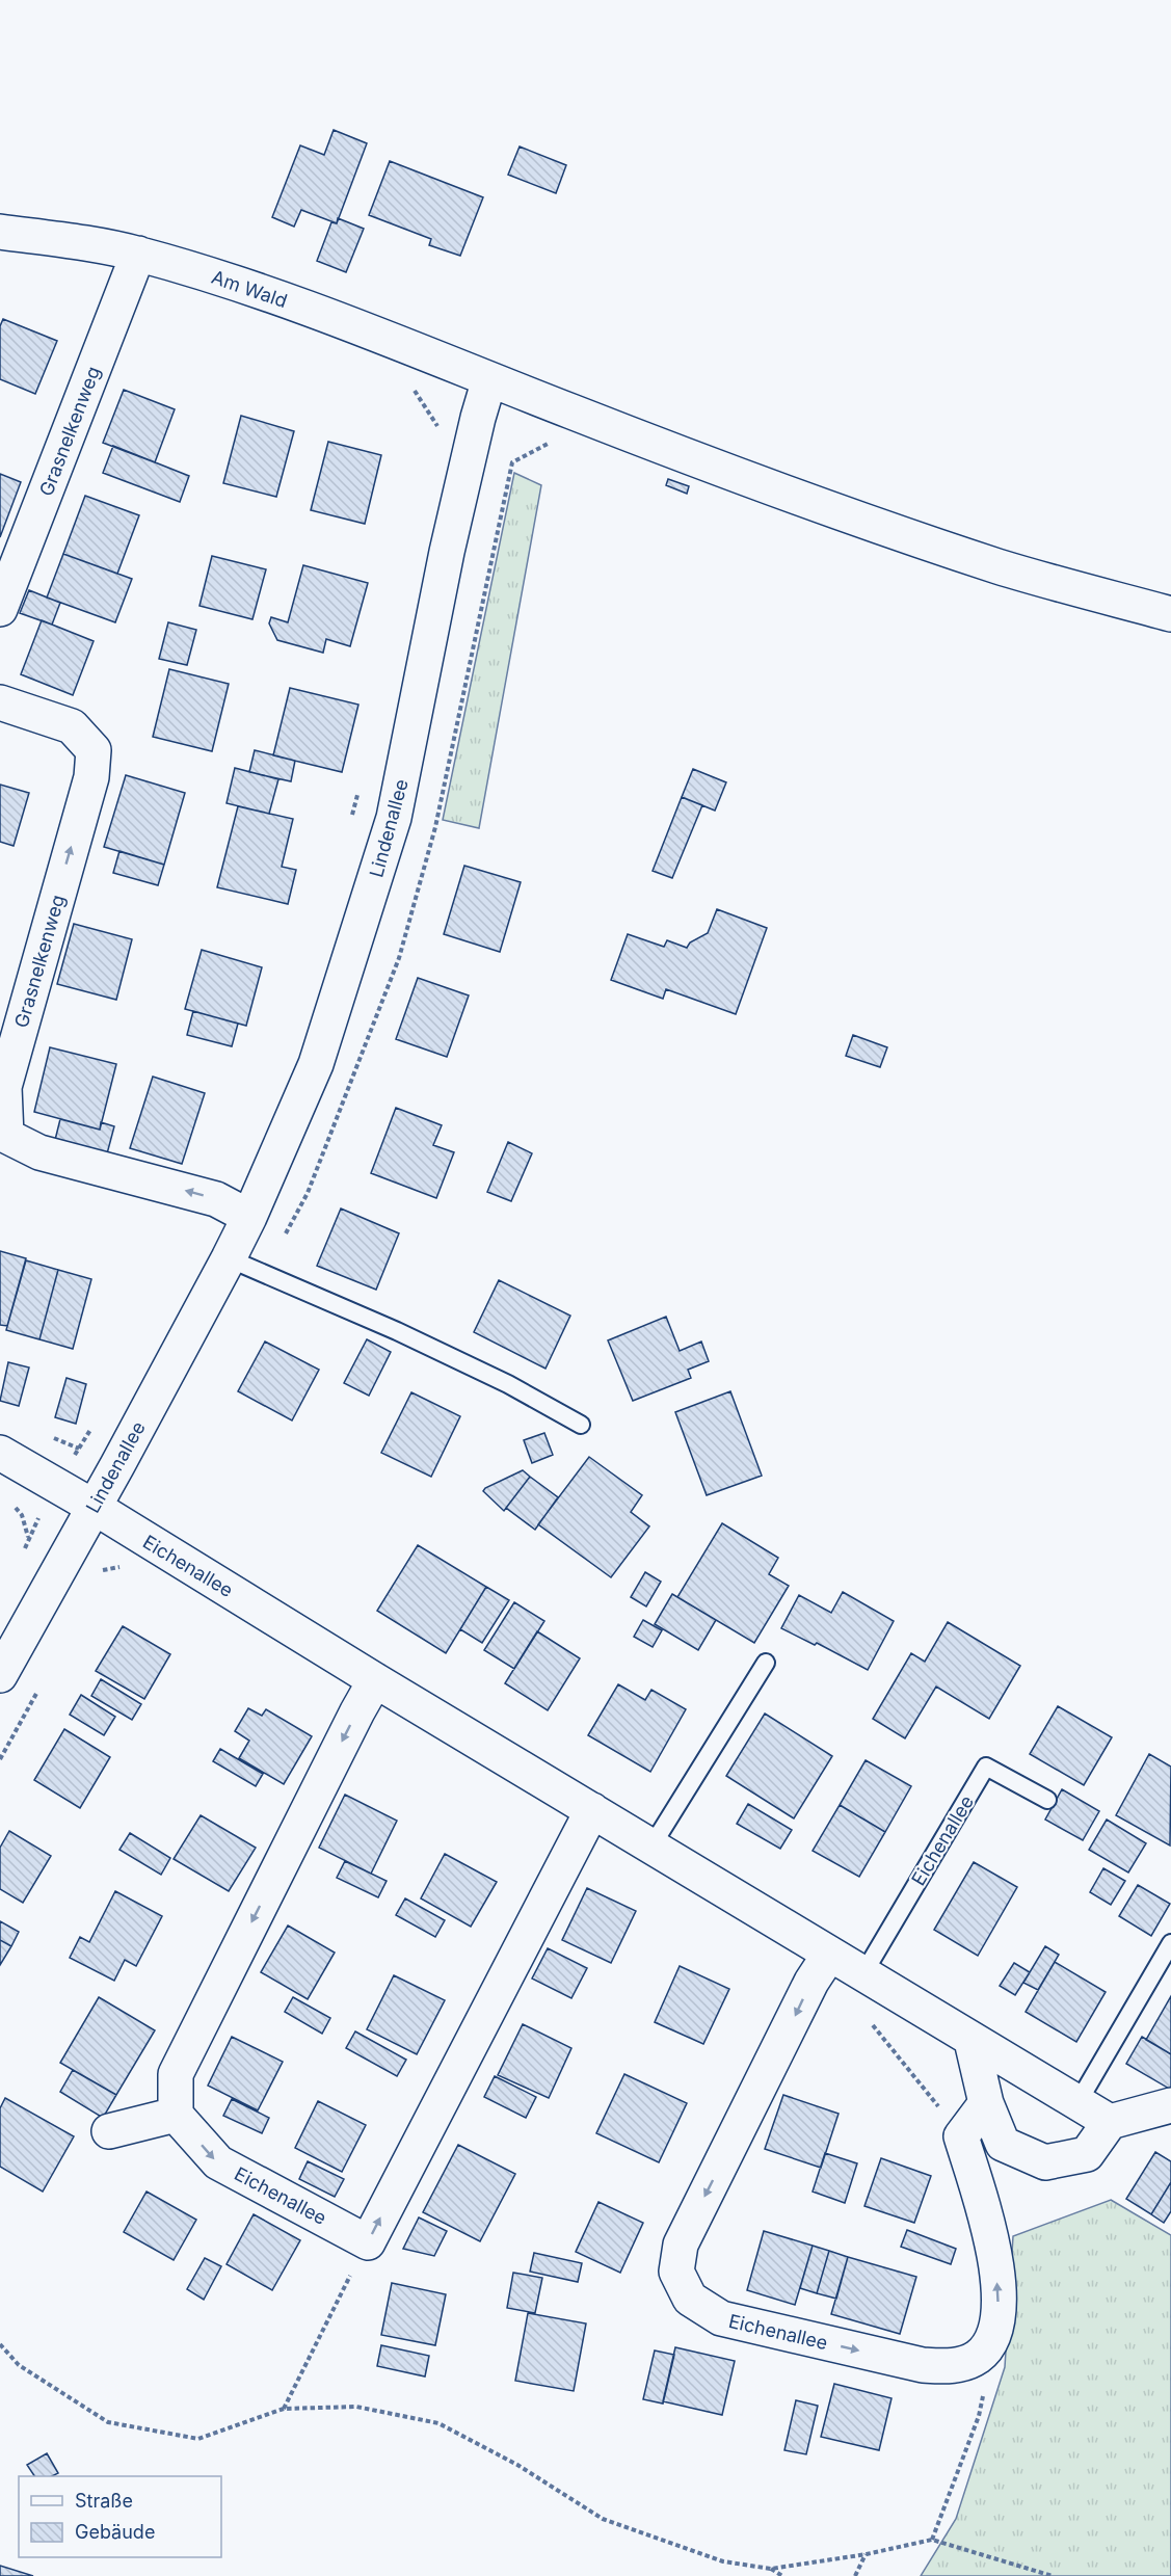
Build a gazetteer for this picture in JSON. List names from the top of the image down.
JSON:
{
  "streets": {
    "street": [
      "Am Wald",
      "Grasnelkenweg",
      "Lindenallee",
      "Eichenallee"
    ]
  },
  "crossings": [
    ["Am Wald", "Grasnelkenweg"],
    ["Am Wald", "Lindenallee"],
    ["Grasnelkenweg", "Lindenallee"],
    ["Lindenallee", "Eichenallee"]
  ],
  "legend": ["Straße", "Gebäude"]
}
